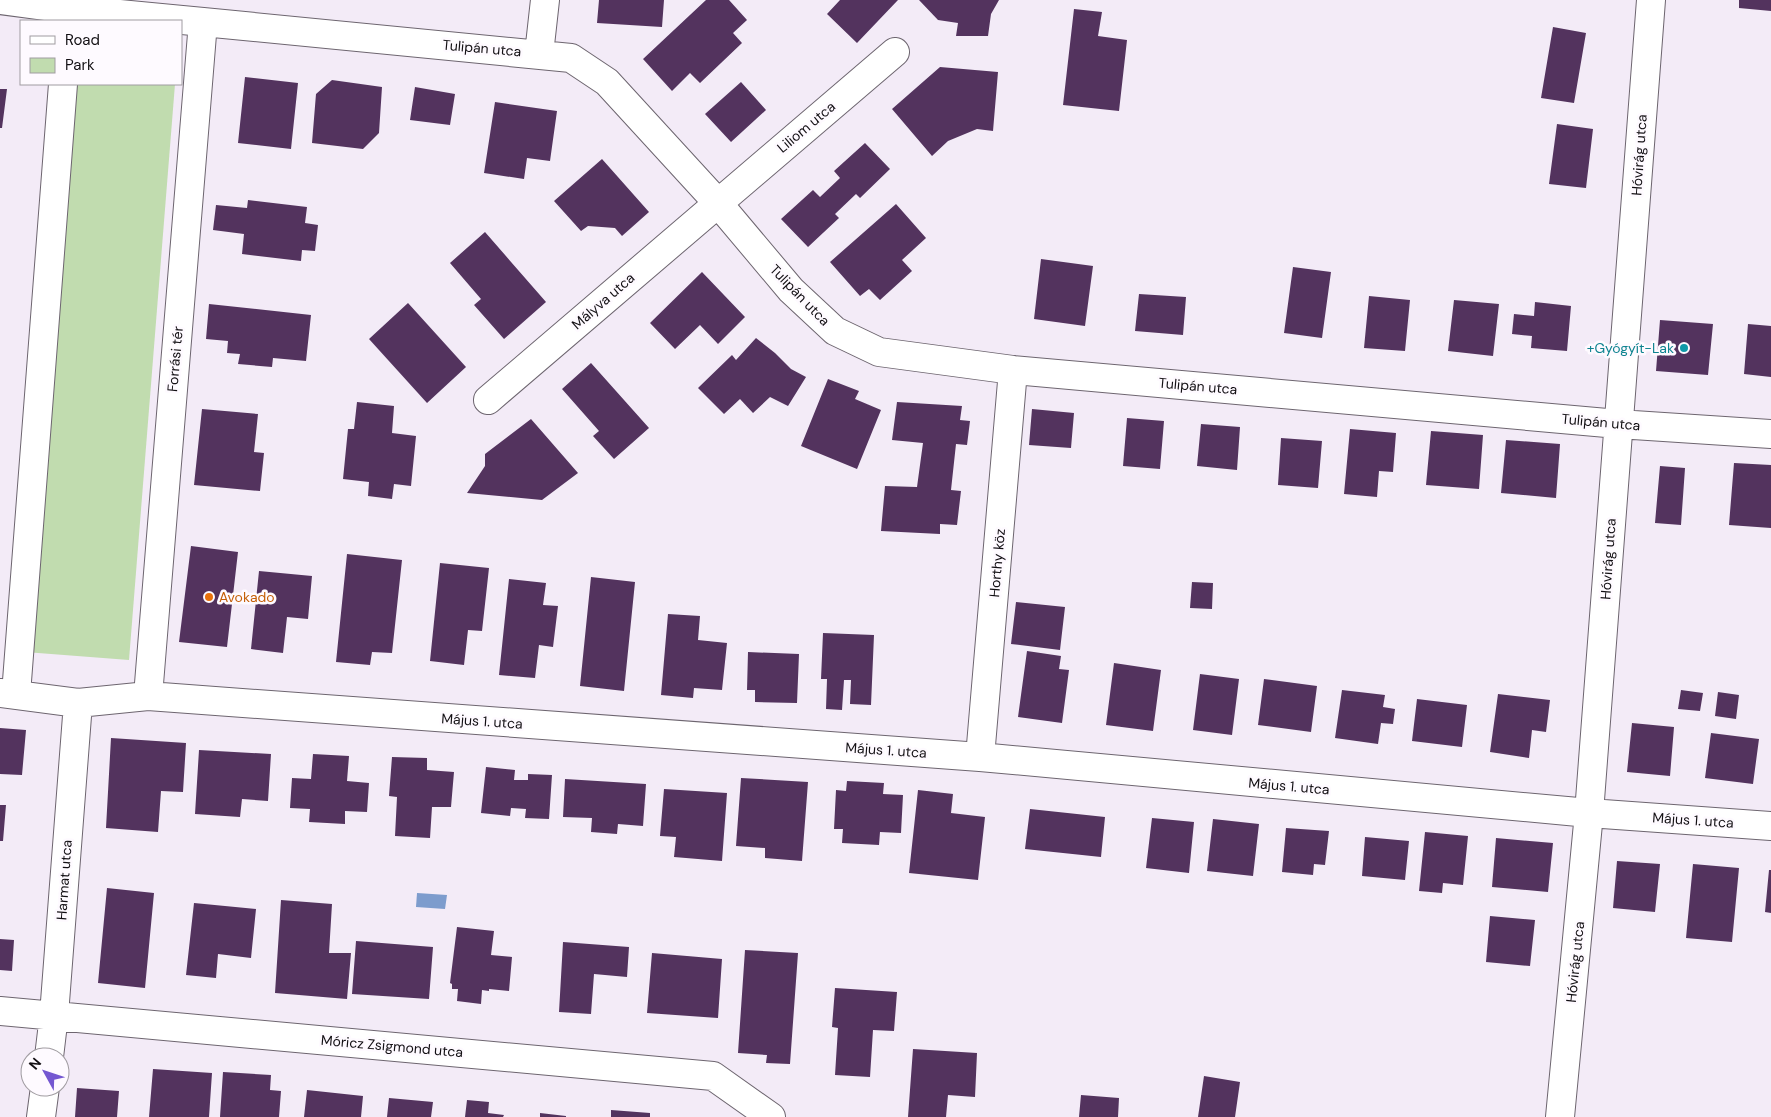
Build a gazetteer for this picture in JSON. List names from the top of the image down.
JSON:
{
  "streets": {
    "street": [
      "Tulipán utca",
      "Liliom utca",
      "Hóvirág utca",
      "Mályva utca",
      "Forrási tér",
      "Horthy köz",
      "Május 1. utca",
      "Harmat utca",
      "Móricz Zsigmond utca"
    ]
  },
  "crossings": [
    ["Tulipán utca", "Liliom utca"],
    ["Tulipán utca", "Hóvirág utca"],
    ["Tulipán utca", "Mályva utca"],
    ["Tulipán utca", "Forrási tér"],
    ["Tulipán utca", "Horthy köz"],
    ["Liliom utca", "Mályva utca"],
    ["Hóvirág utca", "Május 1. utca"],
    ["Forrási tér", "Május 1. utca"],
    ["Horthy köz", "Május 1. utca"],
    ["Május 1. utca", "Harmat utca"],
    ["Harmat utca", "Móricz Zsigmond utca"]
  ],
  "places": ["+Gyógyít-Lak", "Avokado"],
  "legend": ["Road", "Park"],
  "north": "top left"
}
